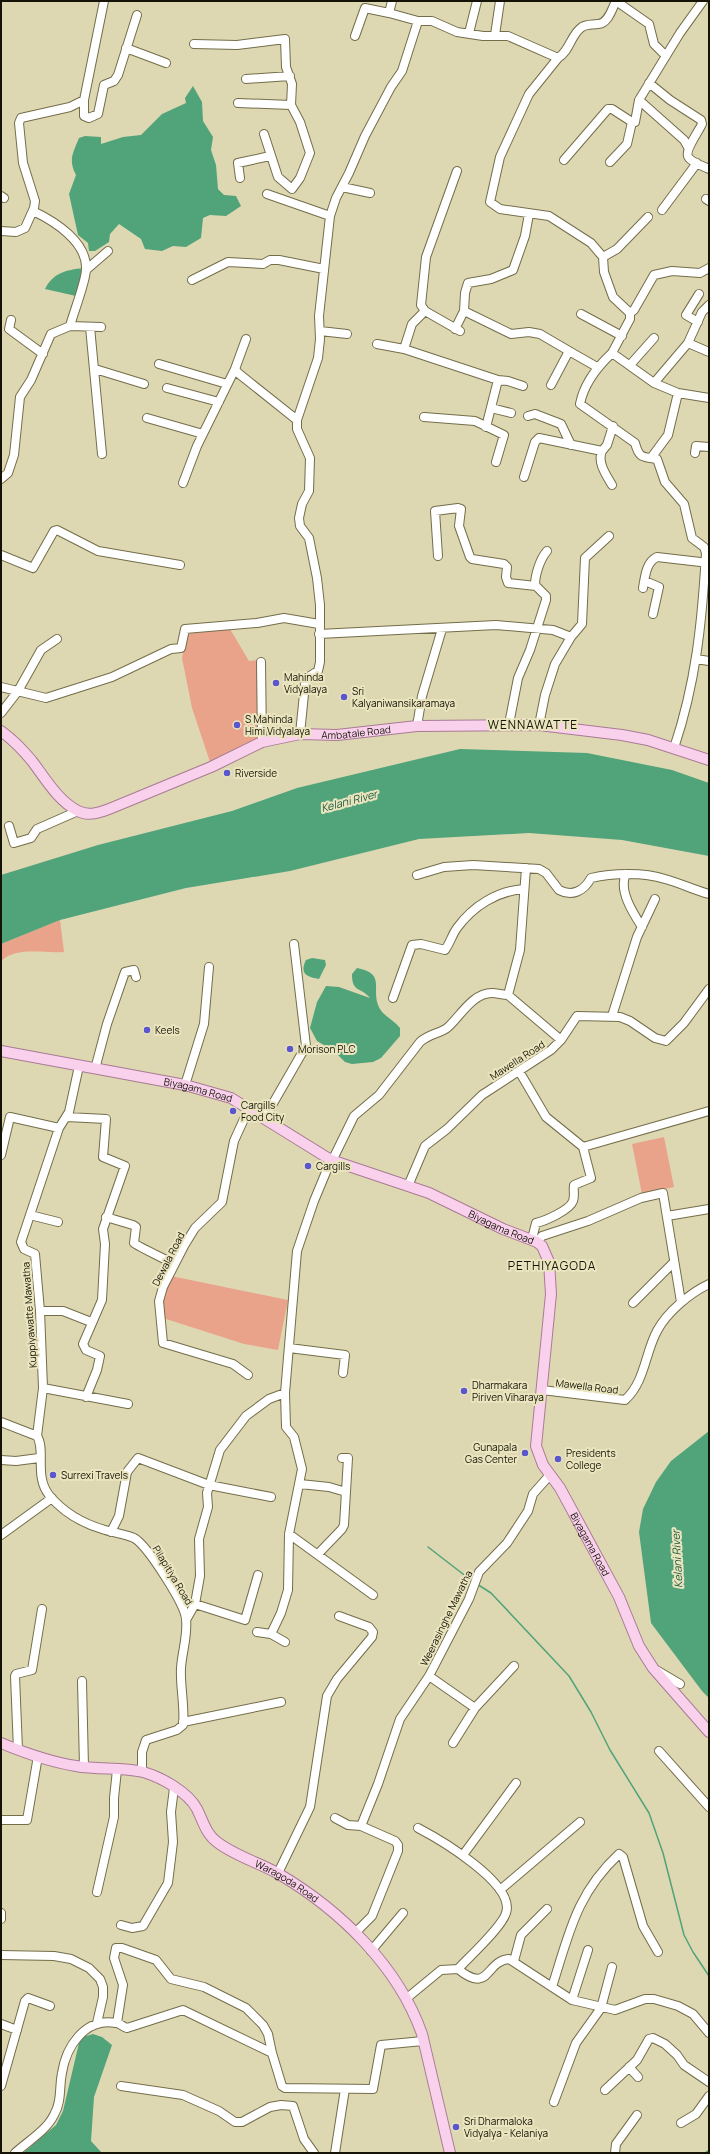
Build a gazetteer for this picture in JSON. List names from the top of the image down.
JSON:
{
  "streets": {
    "main road": ["Ambatale Road", "Biyagama Road", "Waragoda Road"],
    "street": [
      "Mawella Road",
      "Dewala Road",
      "Kuppiyawatte Mawatha",
      "Pilapitiya Road",
      "Weerasinghe Mawatha"
    ]
  },
  "crossings": [
    ["Mawella Road", "Biyagama Road"],
    ["Biyagama Road", "Dewala Road"],
    ["Biyagama Road", "Kuppiyawatte Mawatha"],
    ["Biyagama Road", "Weerasinghe Mawatha"],
    ["Kuppiyawatte Mawatha", "Pilapitiya Road"]
  ],
  "districts": ["WENNAWATTE", "PETHIYAGODA"],
  "water": ["Kelani River"],
  "places": [
    "Mahinda Vidyalaya",
    "Sri Kalyaniwansikaramaya",
    "S Mahinda Himi Vidyalaya",
    "Riverside",
    "Keels",
    "Morison PLC",
    "Cargills Food City",
    "Cargills",
    "Dharmakara Piriven Viharaya",
    "Gunapala Gas Center",
    "Presidents College",
    "Surrexi Travels",
    "Sri Dharmaloka Vidyalya - Kelaniya"
  ]
}
